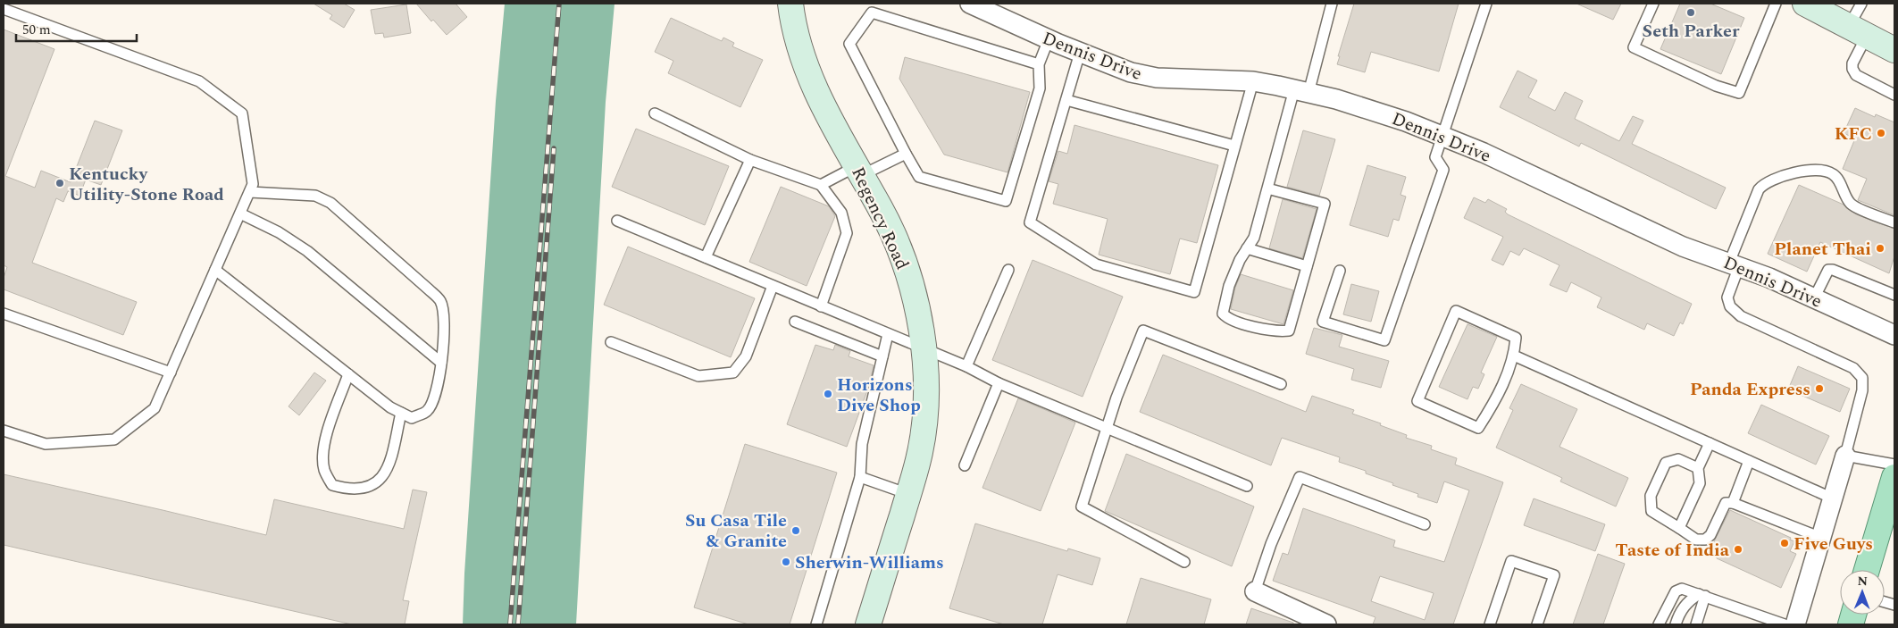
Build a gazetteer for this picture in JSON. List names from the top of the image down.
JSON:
{
  "streets": {
    "street": ["Dennis Drive", "Regency Road"]
  },
  "places": [
    "Seth Parker",
    "KFC",
    "Kentucky Utility-Stone Road",
    "Planet Thai",
    "Panda Express",
    "Horizons Dive Shop",
    "Su Casa Tile & Granite",
    "Five Guys",
    "Taste of India",
    "Sherwin-Williams"
  ],
  "scale_bar": "50 m",
  "north": "top"
}
